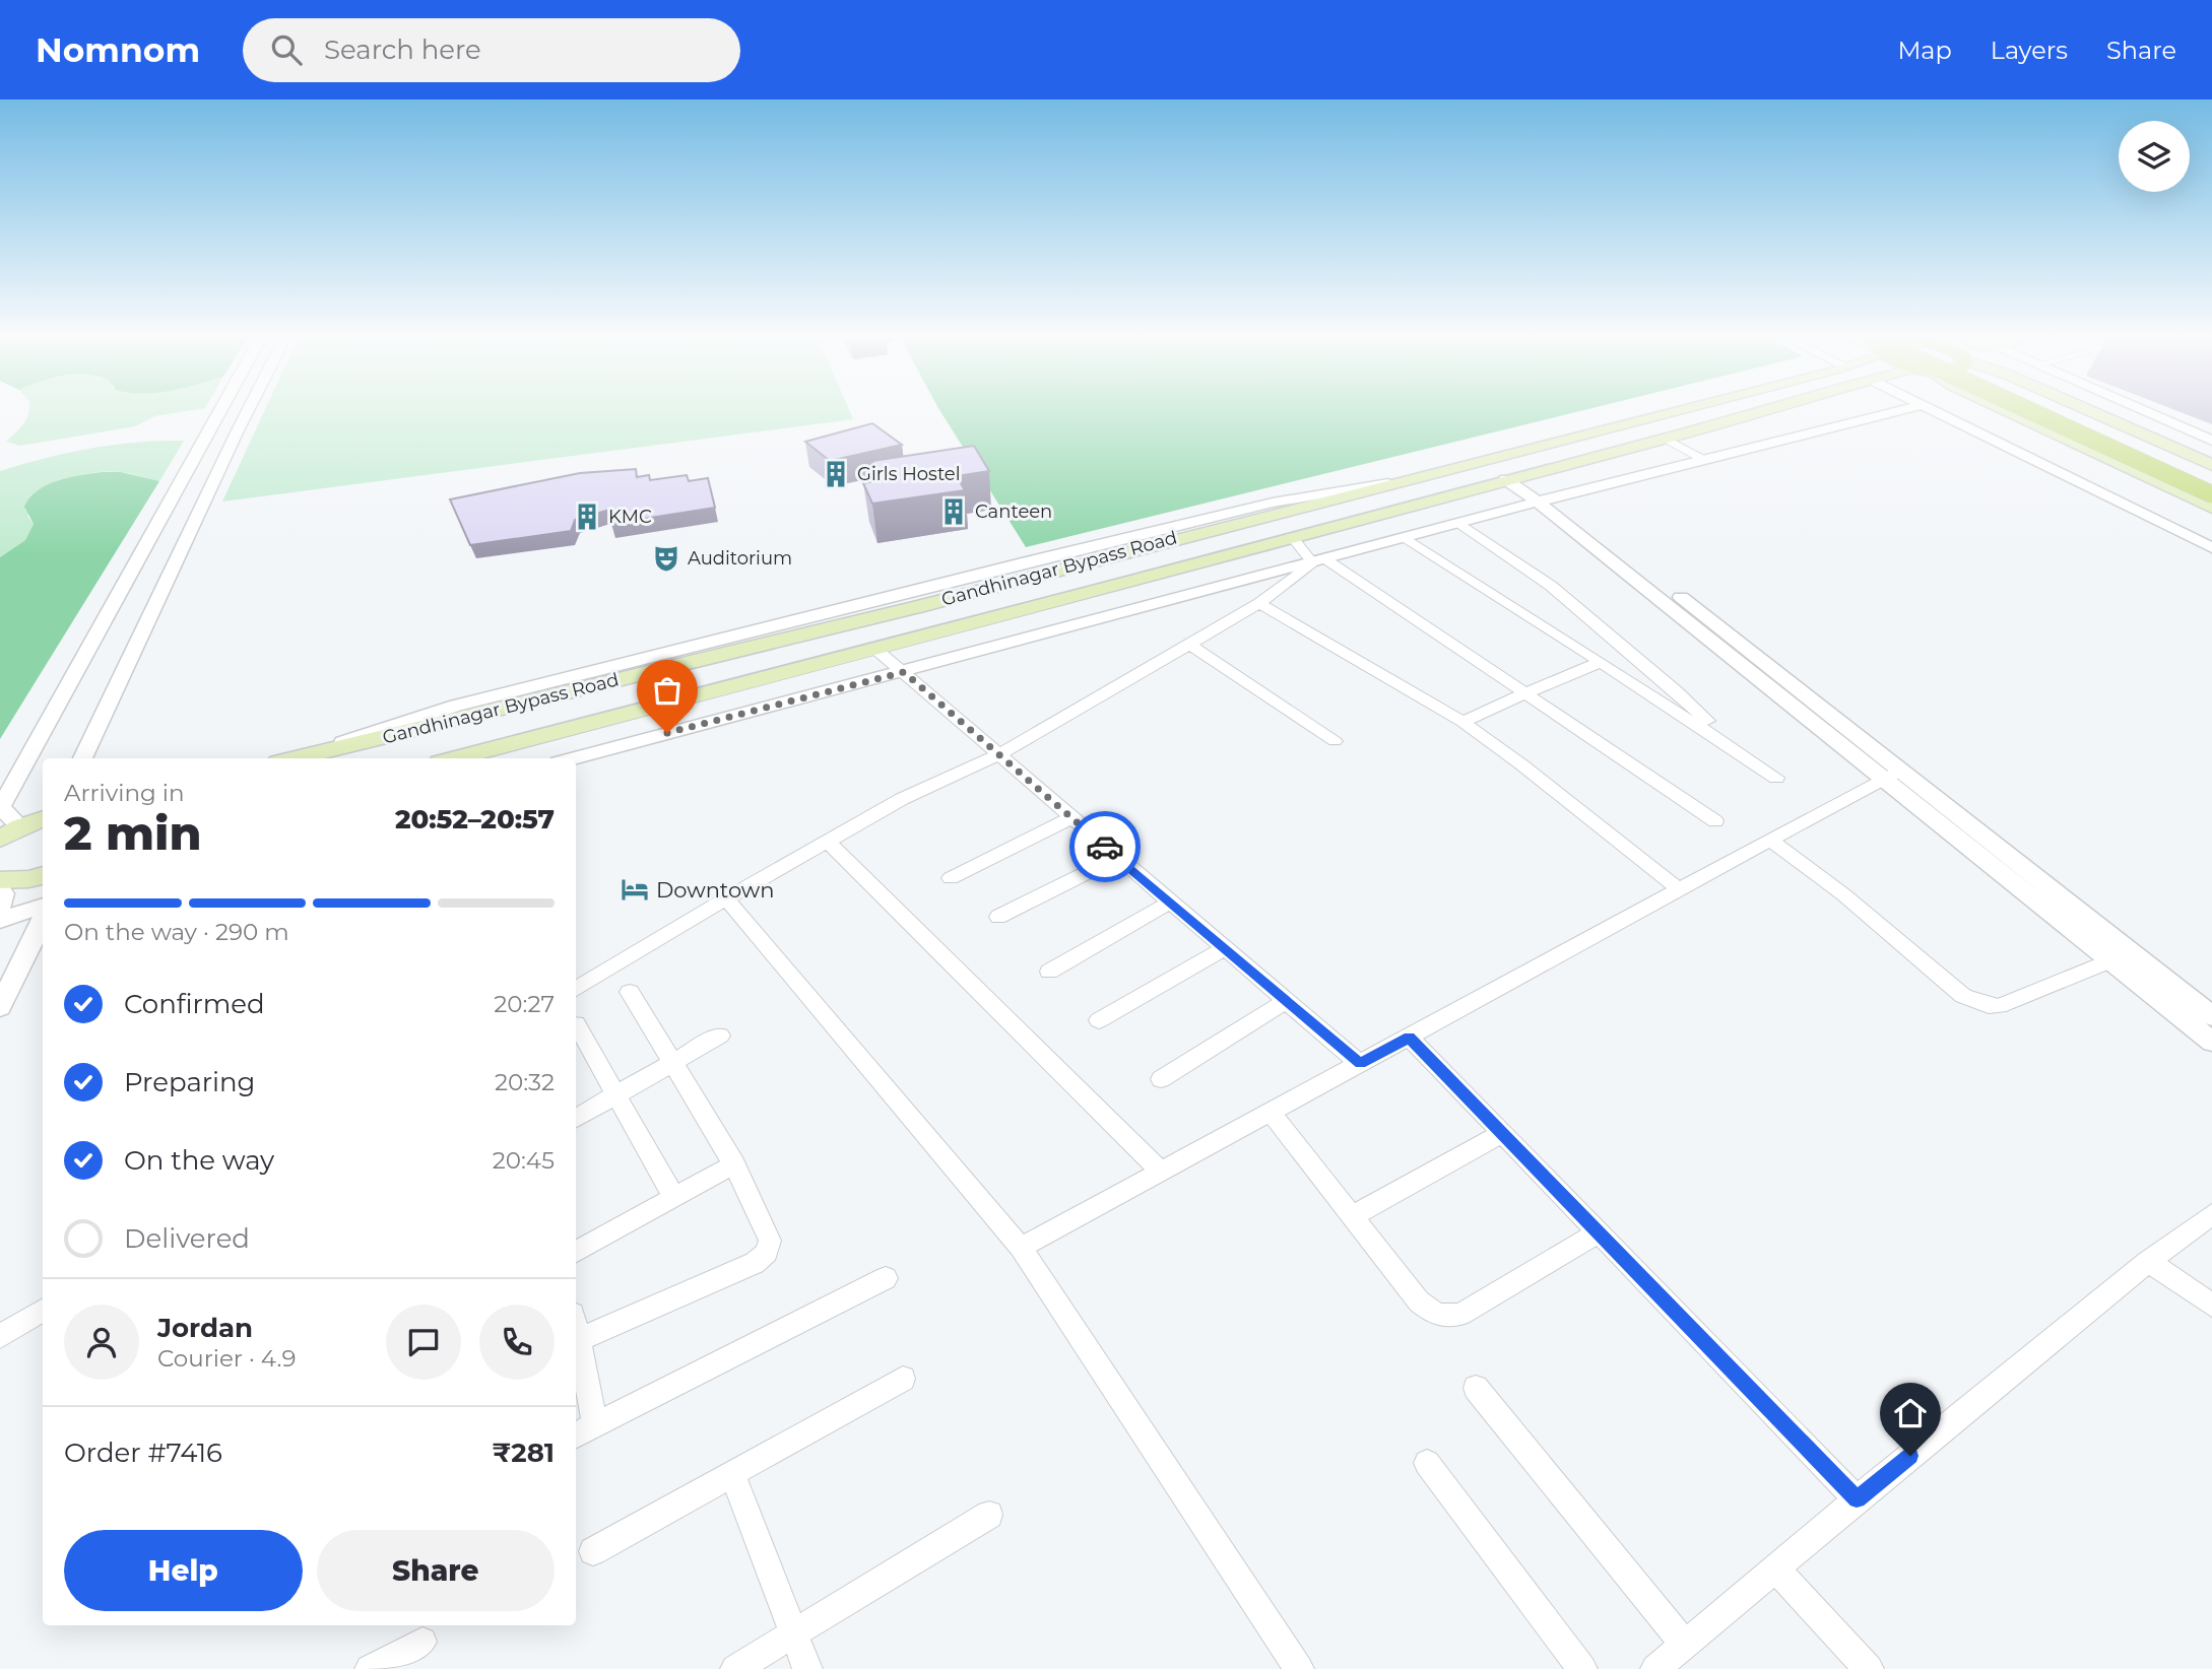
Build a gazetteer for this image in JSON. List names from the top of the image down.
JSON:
{
  "streets": {
    "main road": ["Gandhinagar Bypass Road"]
  },
  "places": {
    "building": ["Girls Hostel", "Canteen", "KMC"],
    "theatre": ["Auditorium"],
    "hotel": ["Downtown"]
  },
  "page": {
    "header": "Nomnom",
    "search": "Search here",
    "nav": ["Map", "Layers", "Share"],
    "heading": ["2 min", "Arriving in", "20:52–20:57"],
    "panel": [
      "Jordan",
      "Courier · 4.9",
      "Order #7416",
      "₹281"
    ],
    "bar": "On the way · 290 m",
    "list": [
      ["Confirmed", "20:27"],
      ["Preparing", "20:32"],
      ["On the way", "20:45"],
      "Delivered"
    ],
    "buttons": ["Help", "Share"]
  }
}
